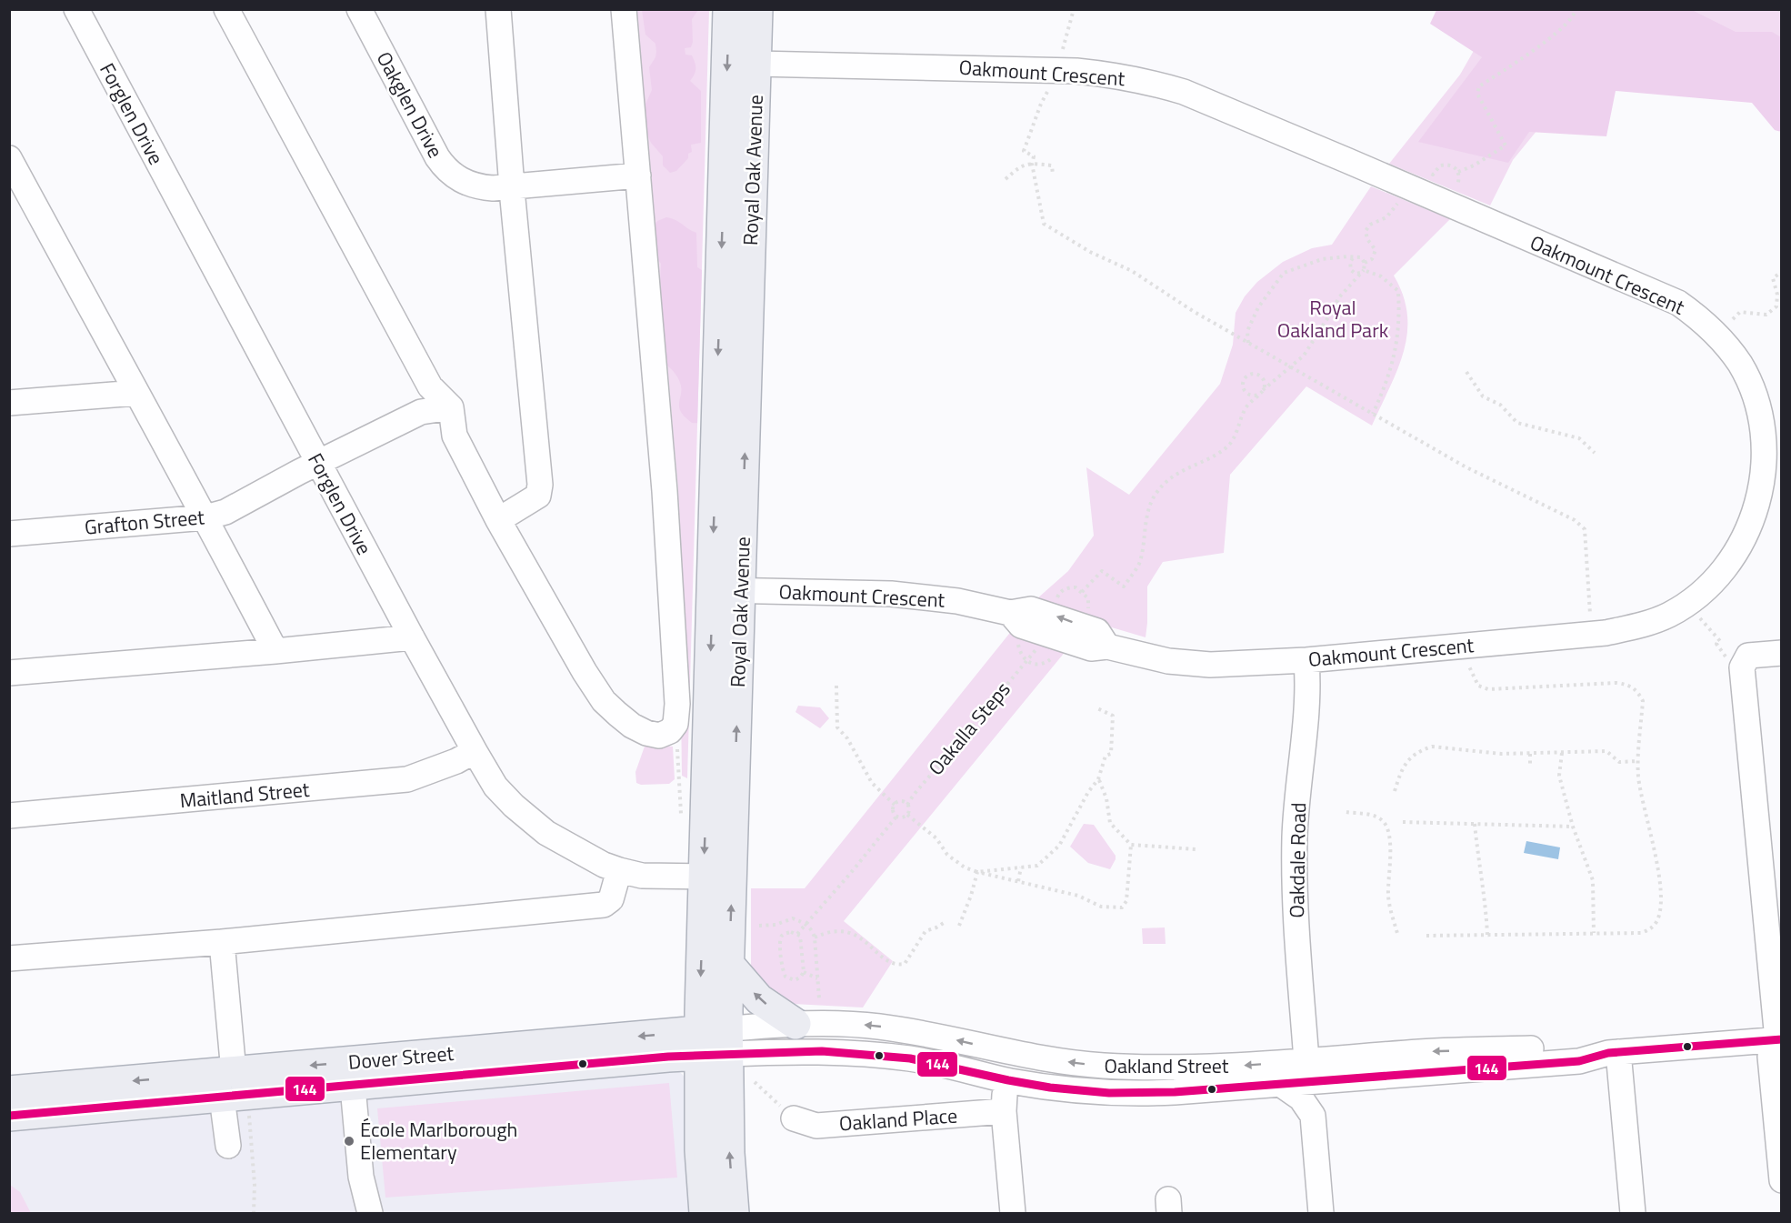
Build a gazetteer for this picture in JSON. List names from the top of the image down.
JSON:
{
  "streets": {
    "main road": ["Royal Oak Avenue", "Dover Street"],
    "street": [
      "Oakmount Crescent",
      "Oakglen Drive",
      "Forglen Drive",
      "Grafton Street",
      "Maitland Street",
      "Oakdale Road",
      "Oakland Street",
      "Oakland Place"
    ],
    "path": ["Oakalla Steps"]
  },
  "crossings": [
    ["Oakmount Crescent", "Royal Oak Avenue"],
    ["Oakmount Crescent", "Oakdale Road"],
    ["Forglen Drive", "Royal Oak Avenue"],
    ["Forglen Drive", "Grafton Street"],
    ["Forglen Drive", "Maitland Street"],
    ["Royal Oak Avenue", "Dover Street"],
    ["Royal Oak Avenue", "Oakland Street"],
    ["Oakdale Road", "Oakland Street"],
    ["Dover Street", "Oakland Street"]
  ],
  "parks": ["Royal Oakland Park"],
  "places": ["École Marlborough Elementary"],
  "lines": ["transit line 144"]
}
